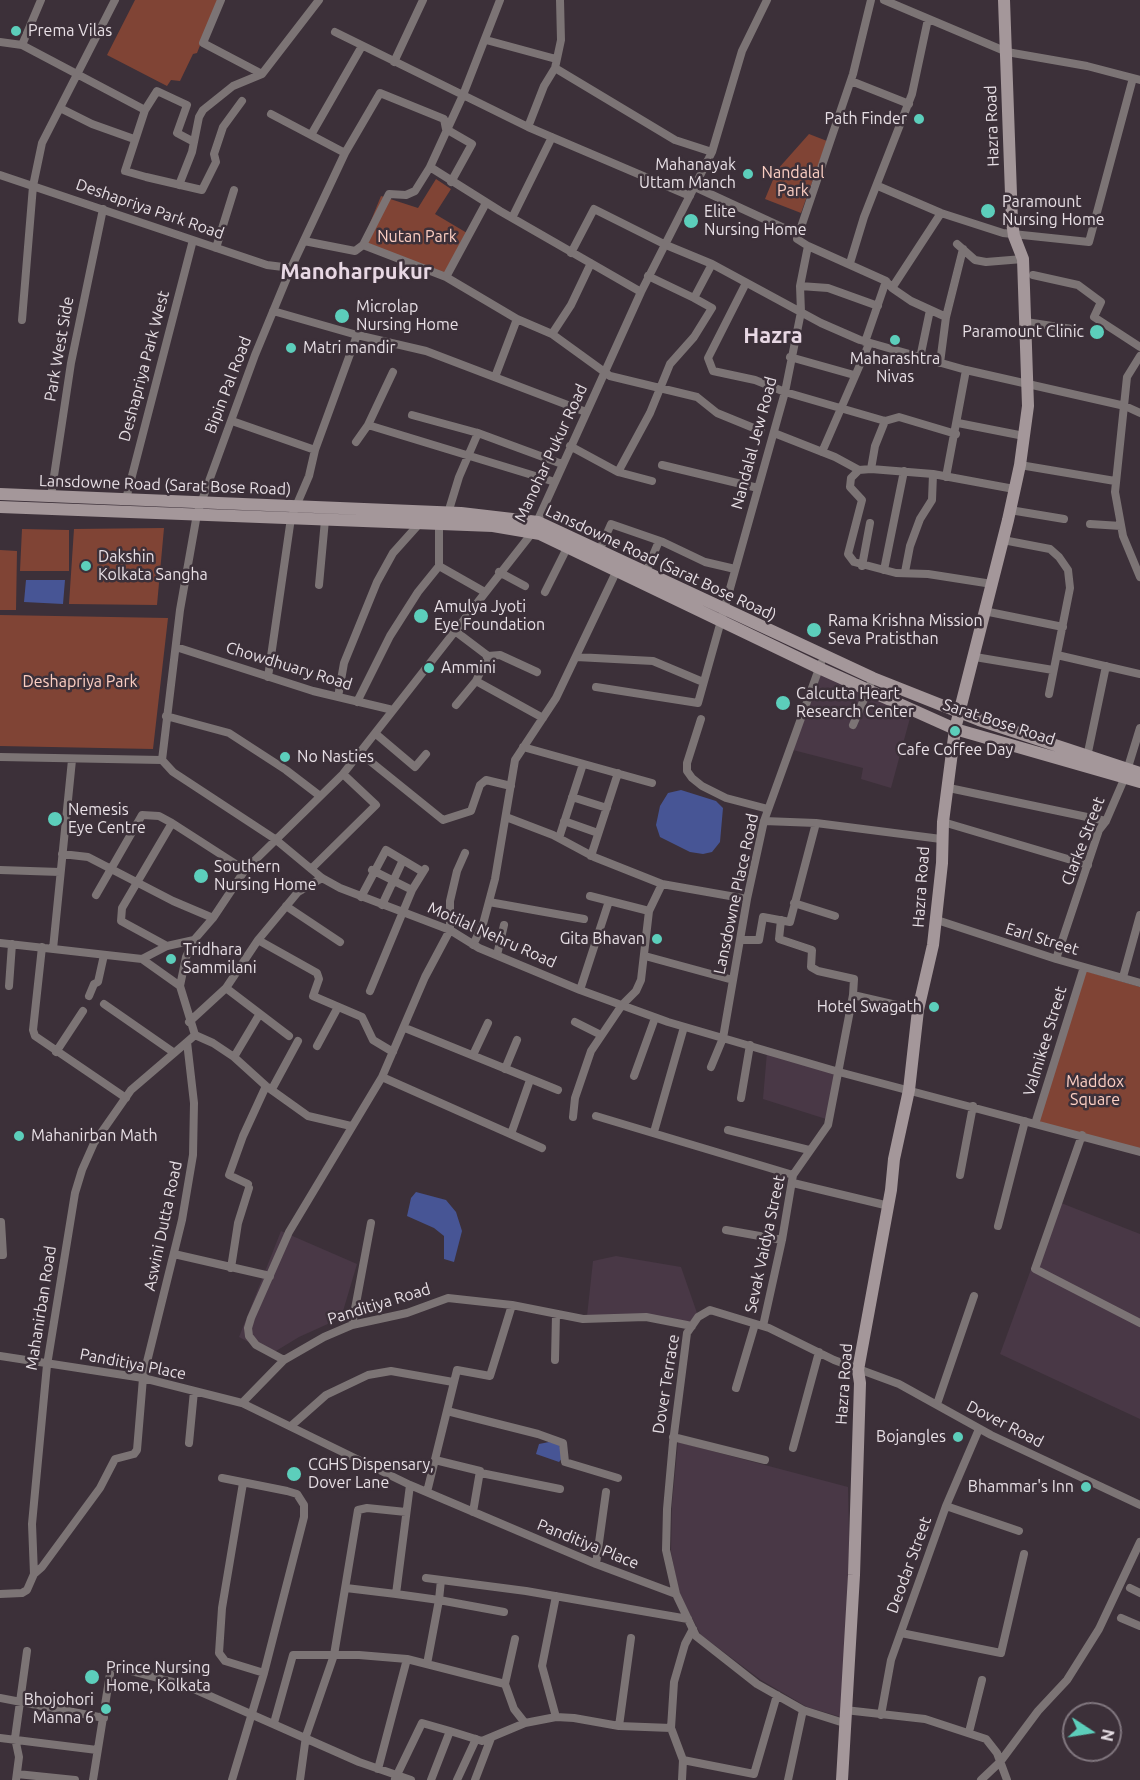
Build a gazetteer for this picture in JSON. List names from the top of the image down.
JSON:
{
  "streets": {
    "main road": ["Hazra Road", "Lansdowne Road (Sarat Bose Road)", "Sarat Bose Road"],
    "street": [
      "Deshapriya Park Road",
      "Park West Side",
      "Deshapriya Park West",
      "Bipin Pal Road",
      "Nandalal Jew Road",
      "Manohar Pukur Road",
      "Chowdhuary Road",
      "Clarke Street",
      "Lansdowne Place Road",
      "Motilal Nehru Road",
      "Earl Street",
      "Valmikee Street",
      "Aswini Dutta Road",
      "Sevak Vaidya Street",
      "Panditiya Road",
      "Mahanirban Road",
      "Panditiya Place",
      "Dover Terrace",
      "Dover Road",
      "Deodar Street"
    ]
  },
  "crossings": [
    ["Hazra Road", "Lansdowne Road (Sarat Bose Road)"],
    ["Hazra Road", "Sarat Bose Road"],
    ["Hazra Road", "Motilal Nehru Road"],
    ["Hazra Road", "Earl Street"],
    ["Hazra Road", "Dover Terrace"],
    ["Hazra Road", "Dover Road"],
    ["Deshapriya Park Road", "Park West Side"],
    ["Deshapriya Park Road", "Deshapriya Park West"],
    ["Deshapriya Park Road", "Bipin Pal Road"],
    ["Park West Side", "Lansdowne Road (Sarat Bose Road)"],
    ["Deshapriya Park West", "Lansdowne Road (Sarat Bose Road)"],
    ["Bipin Pal Road", "Lansdowne Road (Sarat Bose Road)"],
    ["Nandalal Jew Road", "Lansdowne Road (Sarat Bose Road)"],
    ["Manohar Pukur Road", "Lansdowne Road (Sarat Bose Road)"],
    ["Manohar Pukur Road", "Chowdhuary Road"],
    ["Manohar Pukur Road", "Motilal Nehru Road"],
    ["Lansdowne Road (Sarat Bose Road)", "Sarat Bose Road"],
    ["Lansdowne Road (Sarat Bose Road)", "Clarke Street"],
    ["Lansdowne Road (Sarat Bose Road)", "Lansdowne Place Road"],
    ["Sarat Bose Road", "Clarke Street"],
    ["Clarke Street", "Earl Street"],
    ["Lansdowne Place Road", "Motilal Nehru Road"],
    ["Motilal Nehru Road", "Valmikee Street"],
    ["Motilal Nehru Road", "Sevak Vaidya Street"],
    ["Earl Street", "Valmikee Street"],
    ["Aswini Dutta Road", "Mahanirban Road"],
    ["Aswini Dutta Road", "Panditiya Place"],
    ["Sevak Vaidya Street", "Dover Terrace"],
    ["Panditiya Road", "Panditiya Place"],
    ["Panditiya Road", "Dover Terrace"],
    ["Mahanirban Road", "Panditiya Place"],
    ["Panditiya Place", "Dover Terrace"],
    ["Dover Terrace", "Dover Road"],
    ["Dover Road", "Deodar Street"]
  ],
  "districts": ["Manoharpukur", "Hazra"],
  "parks": [
    "Nandalal Park",
    "Nutan Park",
    "Deshapriya Park",
    "Maddox Square"
  ],
  "places": [
    "Prema Vilas",
    "Path Finder",
    "Mahanayak Uttam Manch",
    "Paramount Nursing Home",
    "Elite Nursing Home",
    "Microlap Nursing Home",
    "Paramount Clinic",
    "Maharashtra Nivas",
    "Matri mandir",
    "Dakshin Kolkata Sangha",
    "Amulya Jyoti Eye Foundation",
    "Rama Krishna Mission Seva Pratisthan",
    "Ammini",
    "Calcutta Heart Research Center",
    "Cafe Coffee Day",
    "No Nasties",
    "Nemesis Eye Centre",
    "Southern Nursing Home",
    "Gita Bhavan",
    "Tridhara Sammilani",
    "Hotel Swagath",
    "Mahanirban Math",
    "Bojangles",
    "CGHS Dispensary, Dover Lane",
    "Bhammar's Inn",
    "Prince Nursing Home, Kolkata",
    "Bhojohori Manna 6"
  ],
  "north": "right"
}
